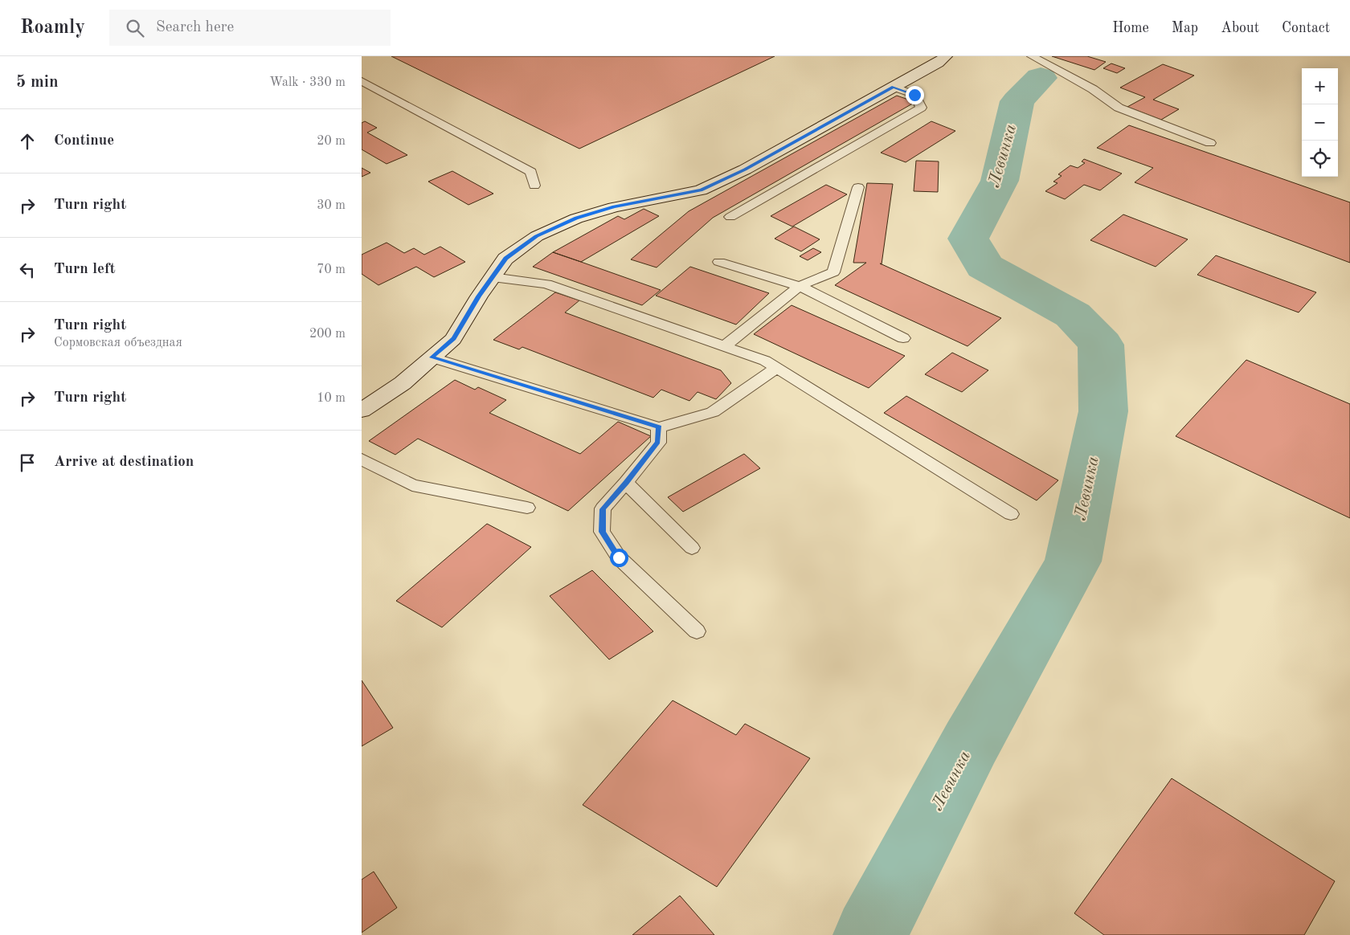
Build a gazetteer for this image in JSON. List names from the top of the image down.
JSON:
{
  "water": ["Левинка"],
  "page": {
    "header": "Roamly",
    "search": "Search here",
    "nav": [
      "Home",
      "Map",
      "About",
      "Contact"
    ],
    "heading": ["5 min", "Walk · 330 m"],
    "map_buttons": ["+", "−"],
    "list": [
      ["Continue", "20 m"],
      ["Turn right", "30 m"],
      ["Turn left", "70 m"],
      ["Turn right", "Сормовская объездная", "200 m"],
      ["Turn right", "10 m"],
      "Arrive at destination"
    ]
  }
}
